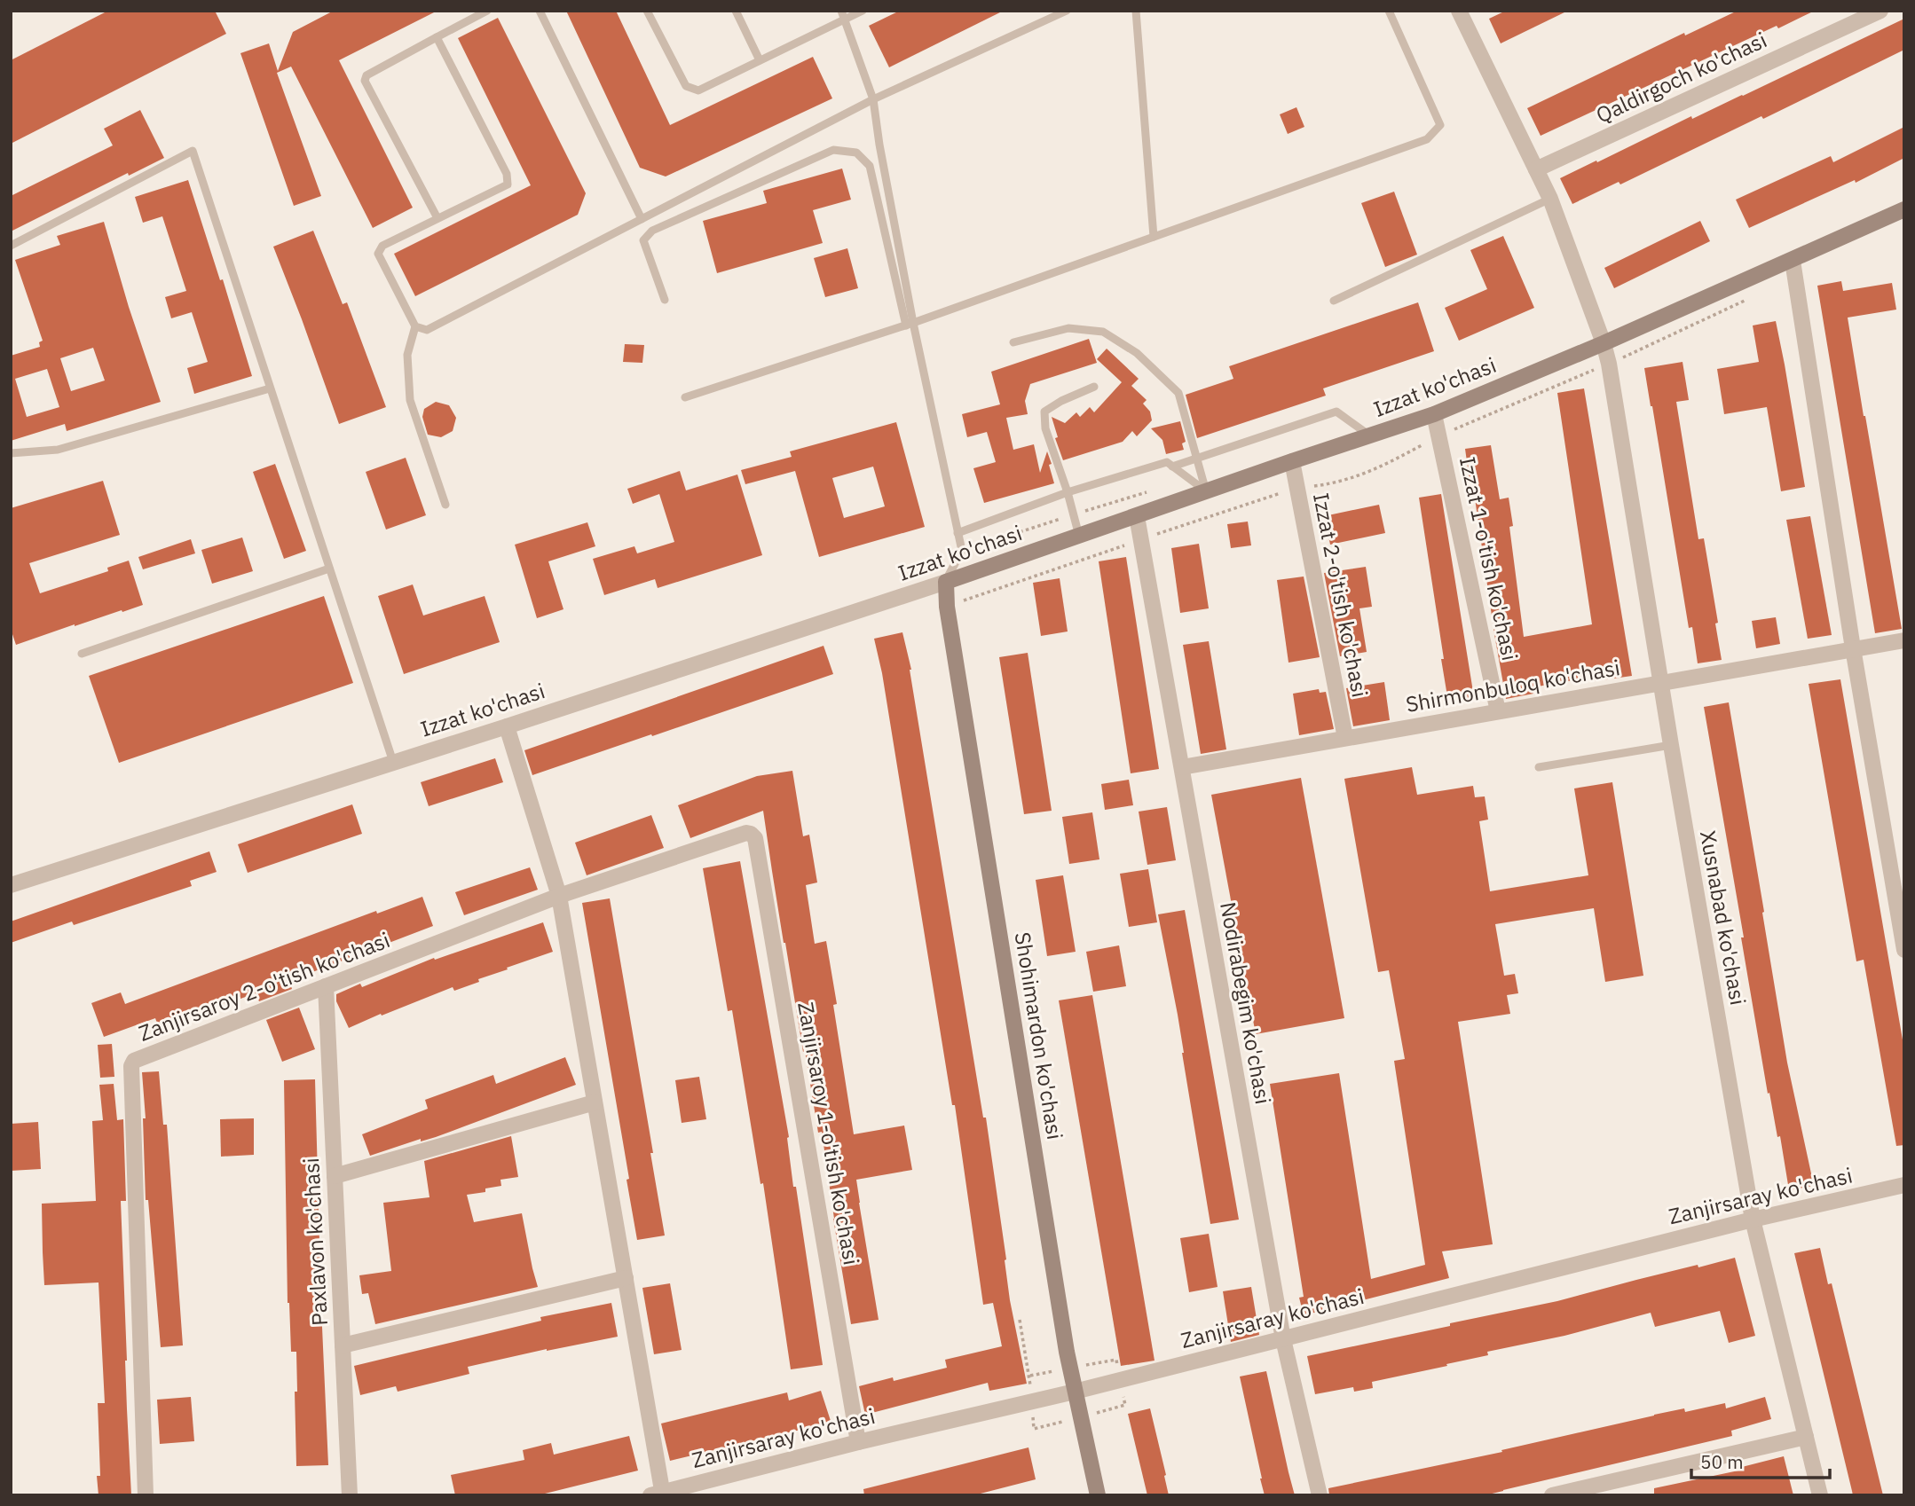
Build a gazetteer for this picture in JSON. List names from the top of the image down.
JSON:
{
  "streets": {
    "main road": ["Izzat ko'chasi", "Shohimardon ko'chasi"],
    "street": [
      "Qaldirgoch ko'chasi",
      "Izzat 1-o'tish ko'chasi",
      "Izzat 2-o'tish ko'chasi",
      "Shirmonbuloq ko'chasi",
      "Xusnabad ko'chasi",
      "Zanjirsaroy 2-o'tish ko'chasi",
      "Nodirabegim ko'chasi",
      "Zanjirsaroy 1-o'tish ko'chasi",
      "Zanjirsaray ko'chasi",
      "Paxlavon ko'chasi"
    ]
  },
  "crossings": [
    ["Qaldirgoch ko'chasi", "Xusnabad ko'chasi"],
    ["Izzat ko'chasi", "Izzat 1-o'tish ko'chasi"],
    ["Izzat ko'chasi", "Izzat 2-o'tish ko'chasi"],
    ["Izzat ko'chasi", "Xusnabad ko'chasi"],
    ["Izzat ko'chasi", "Nodirabegim ko'chasi"],
    ["Izzat ko'chasi", "Shohimardon ko'chasi"],
    ["Izzat 1-o'tish ko'chasi", "Shirmonbuloq ko'chasi"],
    ["Izzat 2-o'tish ko'chasi", "Shirmonbuloq ko'chasi"],
    ["Shirmonbuloq ko'chasi", "Xusnabad ko'chasi"],
    ["Shirmonbuloq ko'chasi", "Nodirabegim ko'chasi"],
    ["Xusnabad ko'chasi", "Zanjirsaray ko'chasi"],
    ["Zanjirsaroy 2-o'tish ko'chasi", "Zanjirsaroy 1-o'tish ko'chasi"],
    ["Zanjirsaroy 2-o'tish ko'chasi", "Paxlavon ko'chasi"],
    ["Nodirabegim ko'chasi", "Zanjirsaray ko'chasi"],
    ["Shohimardon ko'chasi", "Zanjirsaray ko'chasi"],
    ["Zanjirsaroy 1-o'tish ko'chasi", "Zanjirsaray ko'chasi"]
  ],
  "scale_bar": "50 m"
}
